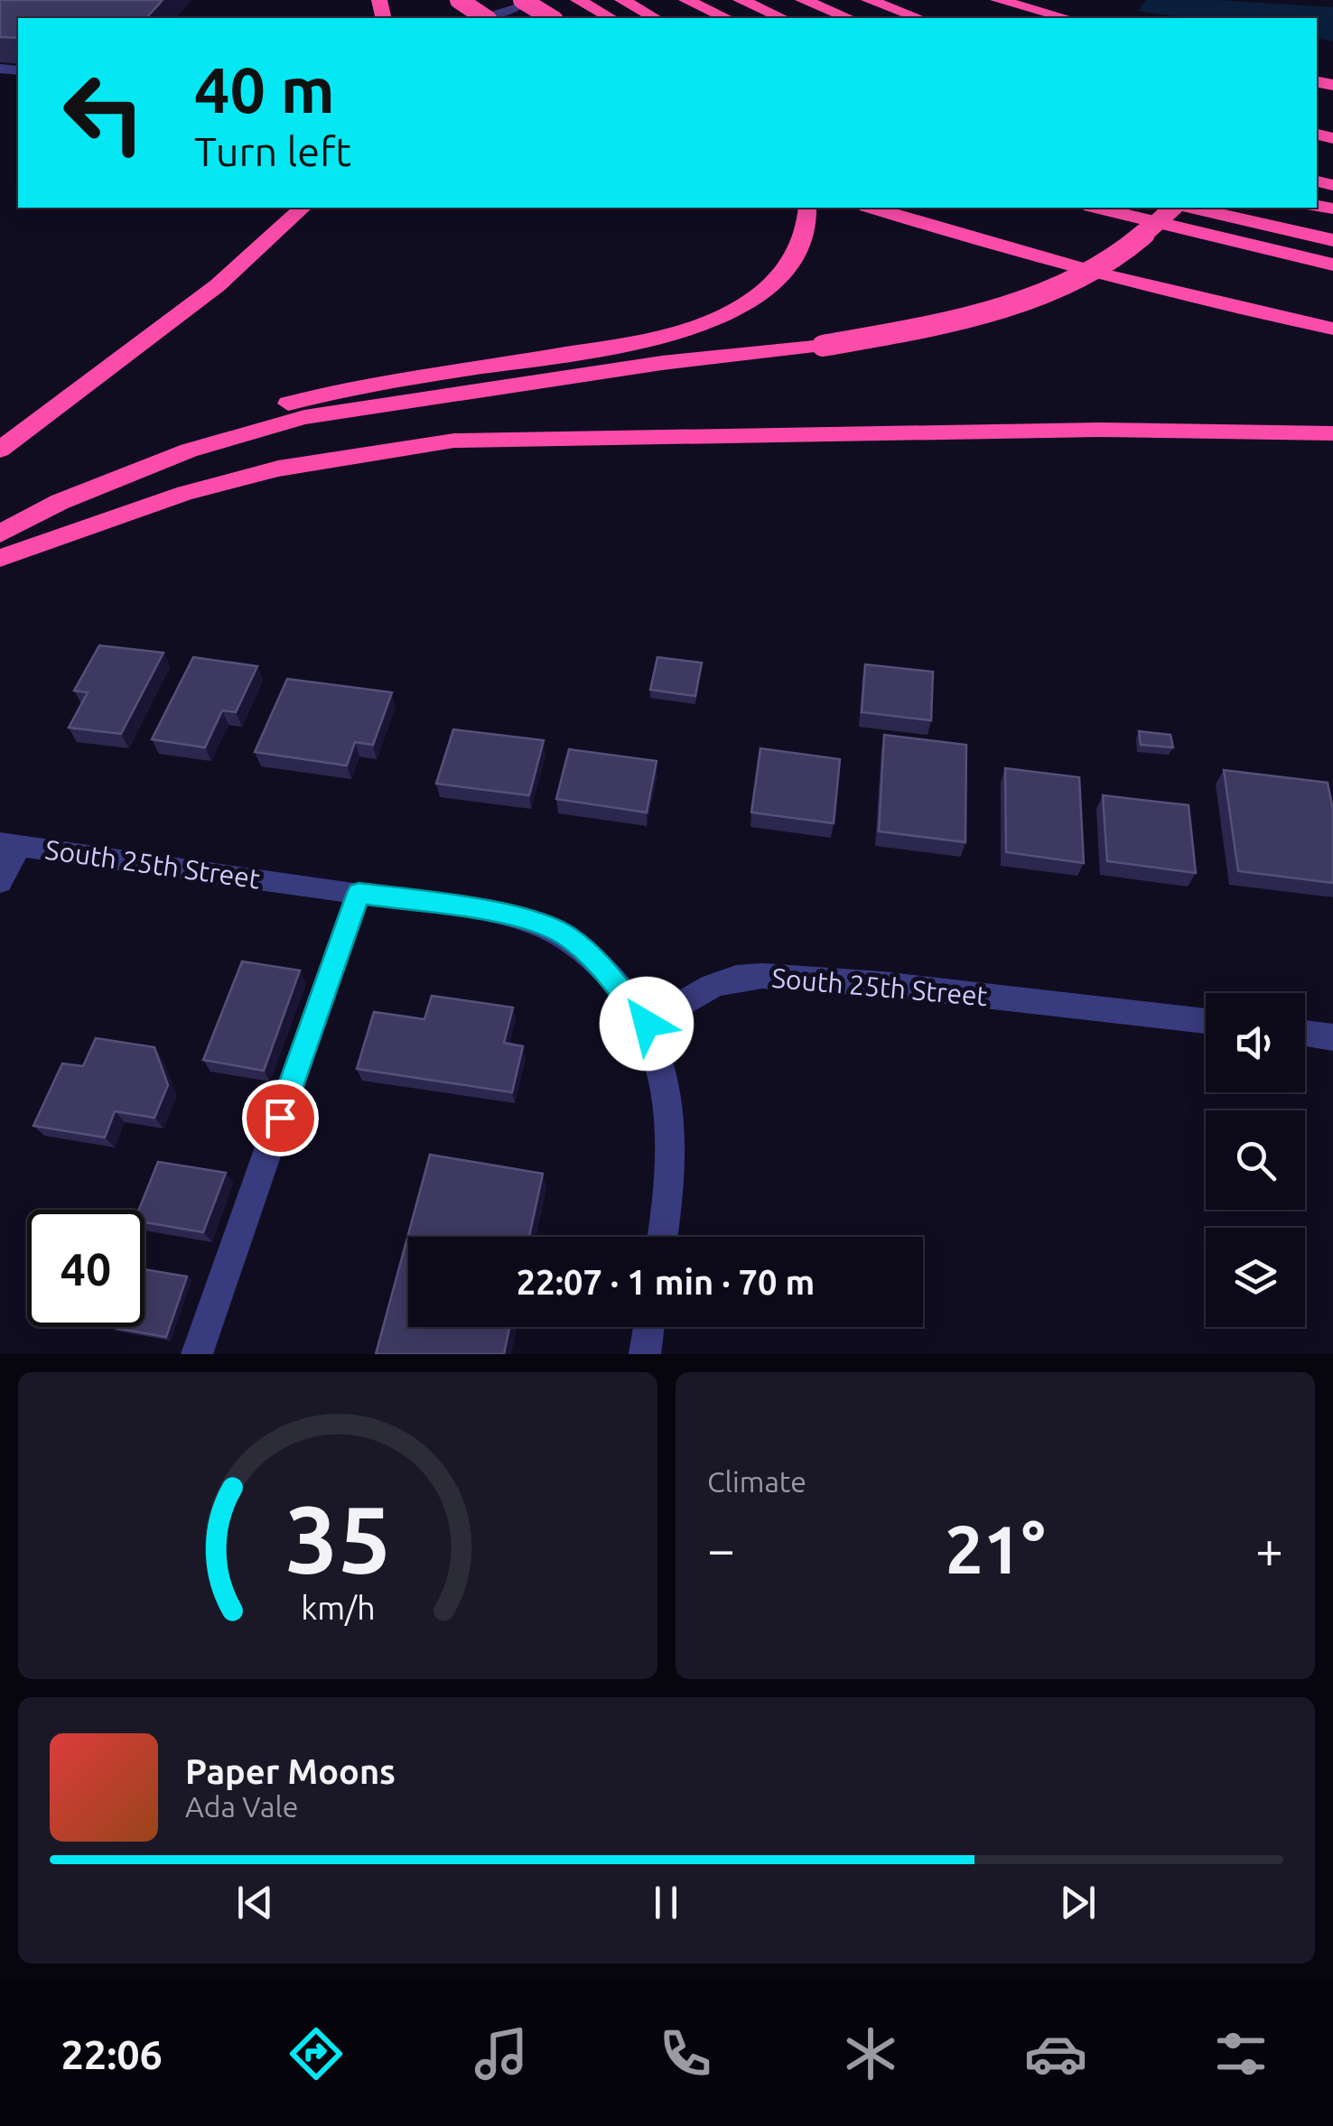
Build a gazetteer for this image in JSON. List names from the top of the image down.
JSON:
{
  "streets": {
    "street": ["South 25th Street"]
  },
  "page": {
    "turn": ["40 m", "Turn left"],
    "limit": "40",
    "trip": "22:07 · 1 min · 70 m",
    "tile": "Climate",
    "heat": ["−", "21°", "+"],
    "song": ["Paper Moons", "Ada Vale"],
    "tabs": "22:06",
    "gauge": ["35", "km/h"]
  }
}
